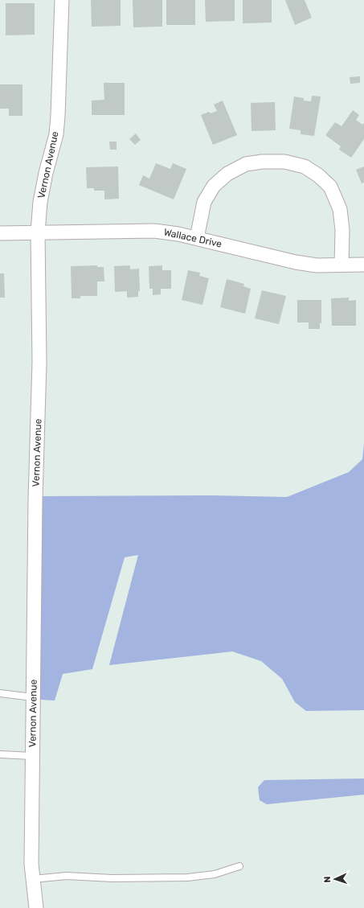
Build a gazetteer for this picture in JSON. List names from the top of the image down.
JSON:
{
  "streets": {
    "street": ["Vernon Avenue", "Wallace Drive"]
  },
  "crossings": [
    ["Vernon Avenue", "Wallace Drive"]
  ],
  "north": "left"
}
